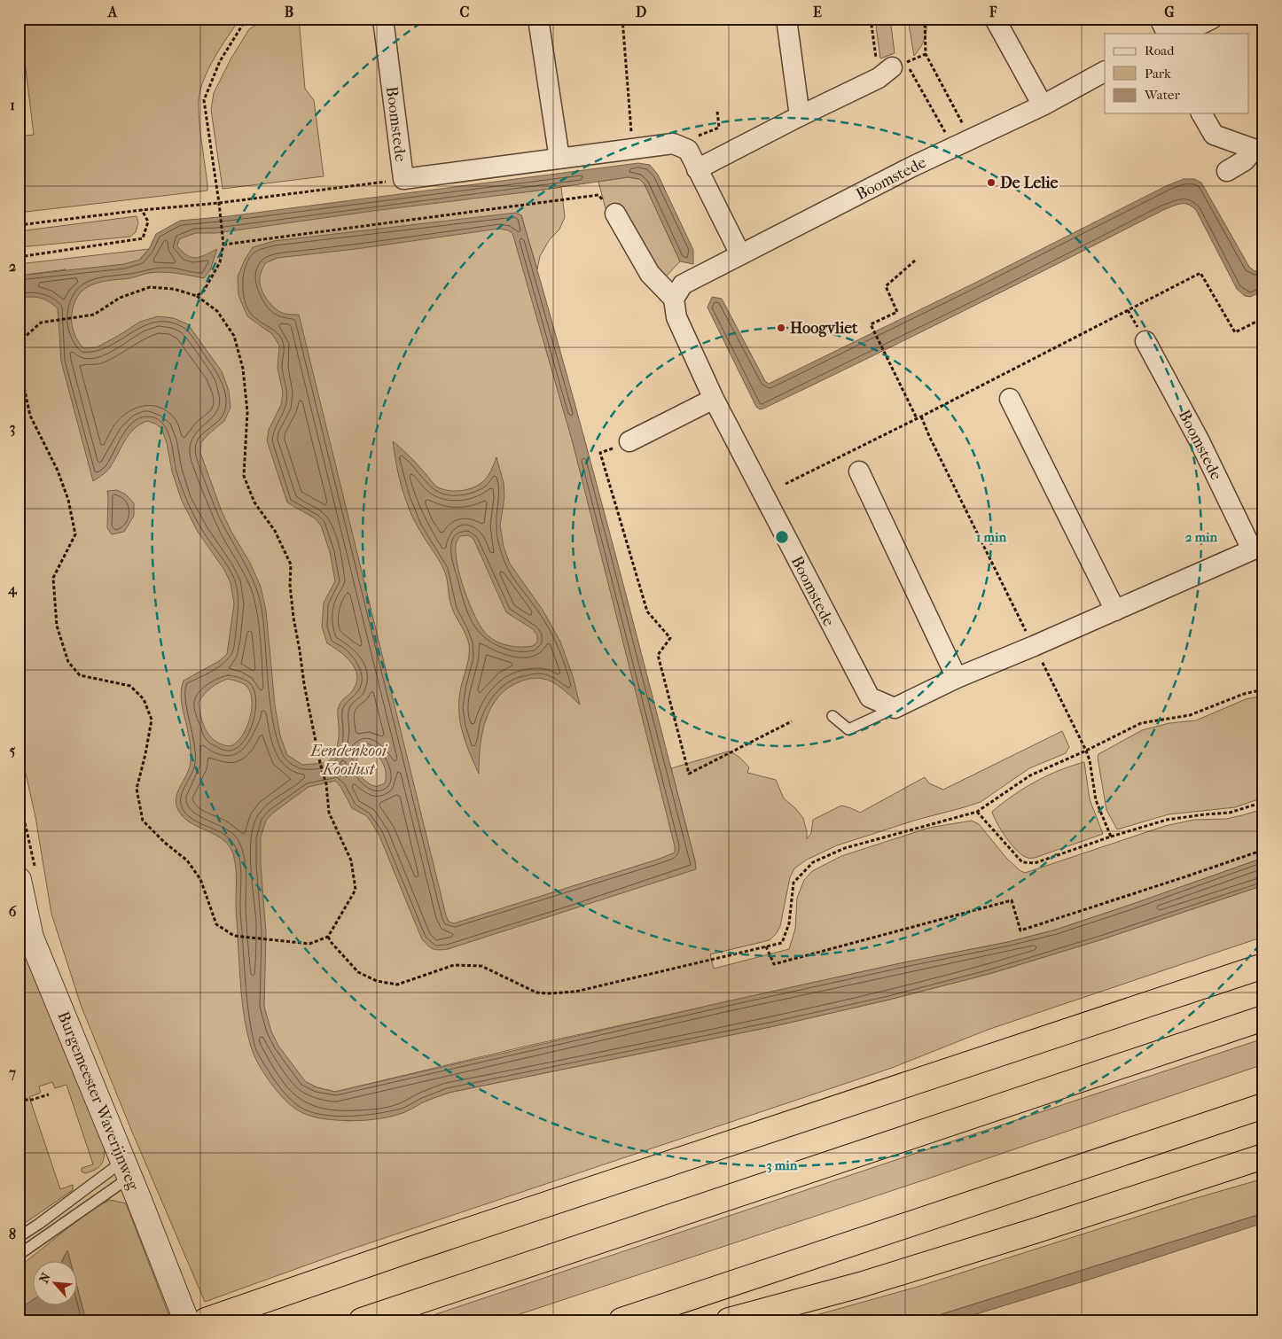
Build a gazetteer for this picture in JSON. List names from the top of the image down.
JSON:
{
  "streets": {
    "street": ["Boomstede", "Burgemeester Waverijnweg"]
  },
  "parks": ["Eendenkooi Kooilust"],
  "places": ["De Lelie", "Hoogvliet"],
  "legend": ["Road", "Park", "Water"],
  "north": "top left",
  "grid": {
    "columns": [
      "A",
      "B",
      "C",
      "D",
      "E",
      "F",
      "G"
    ],
    "rows": [
      "1",
      "2",
      "3",
      "4",
      "5",
      "6",
      "7",
      "8"
    ]
  },
  "rings": ["1 min", "2 min", "3 min"]
}
